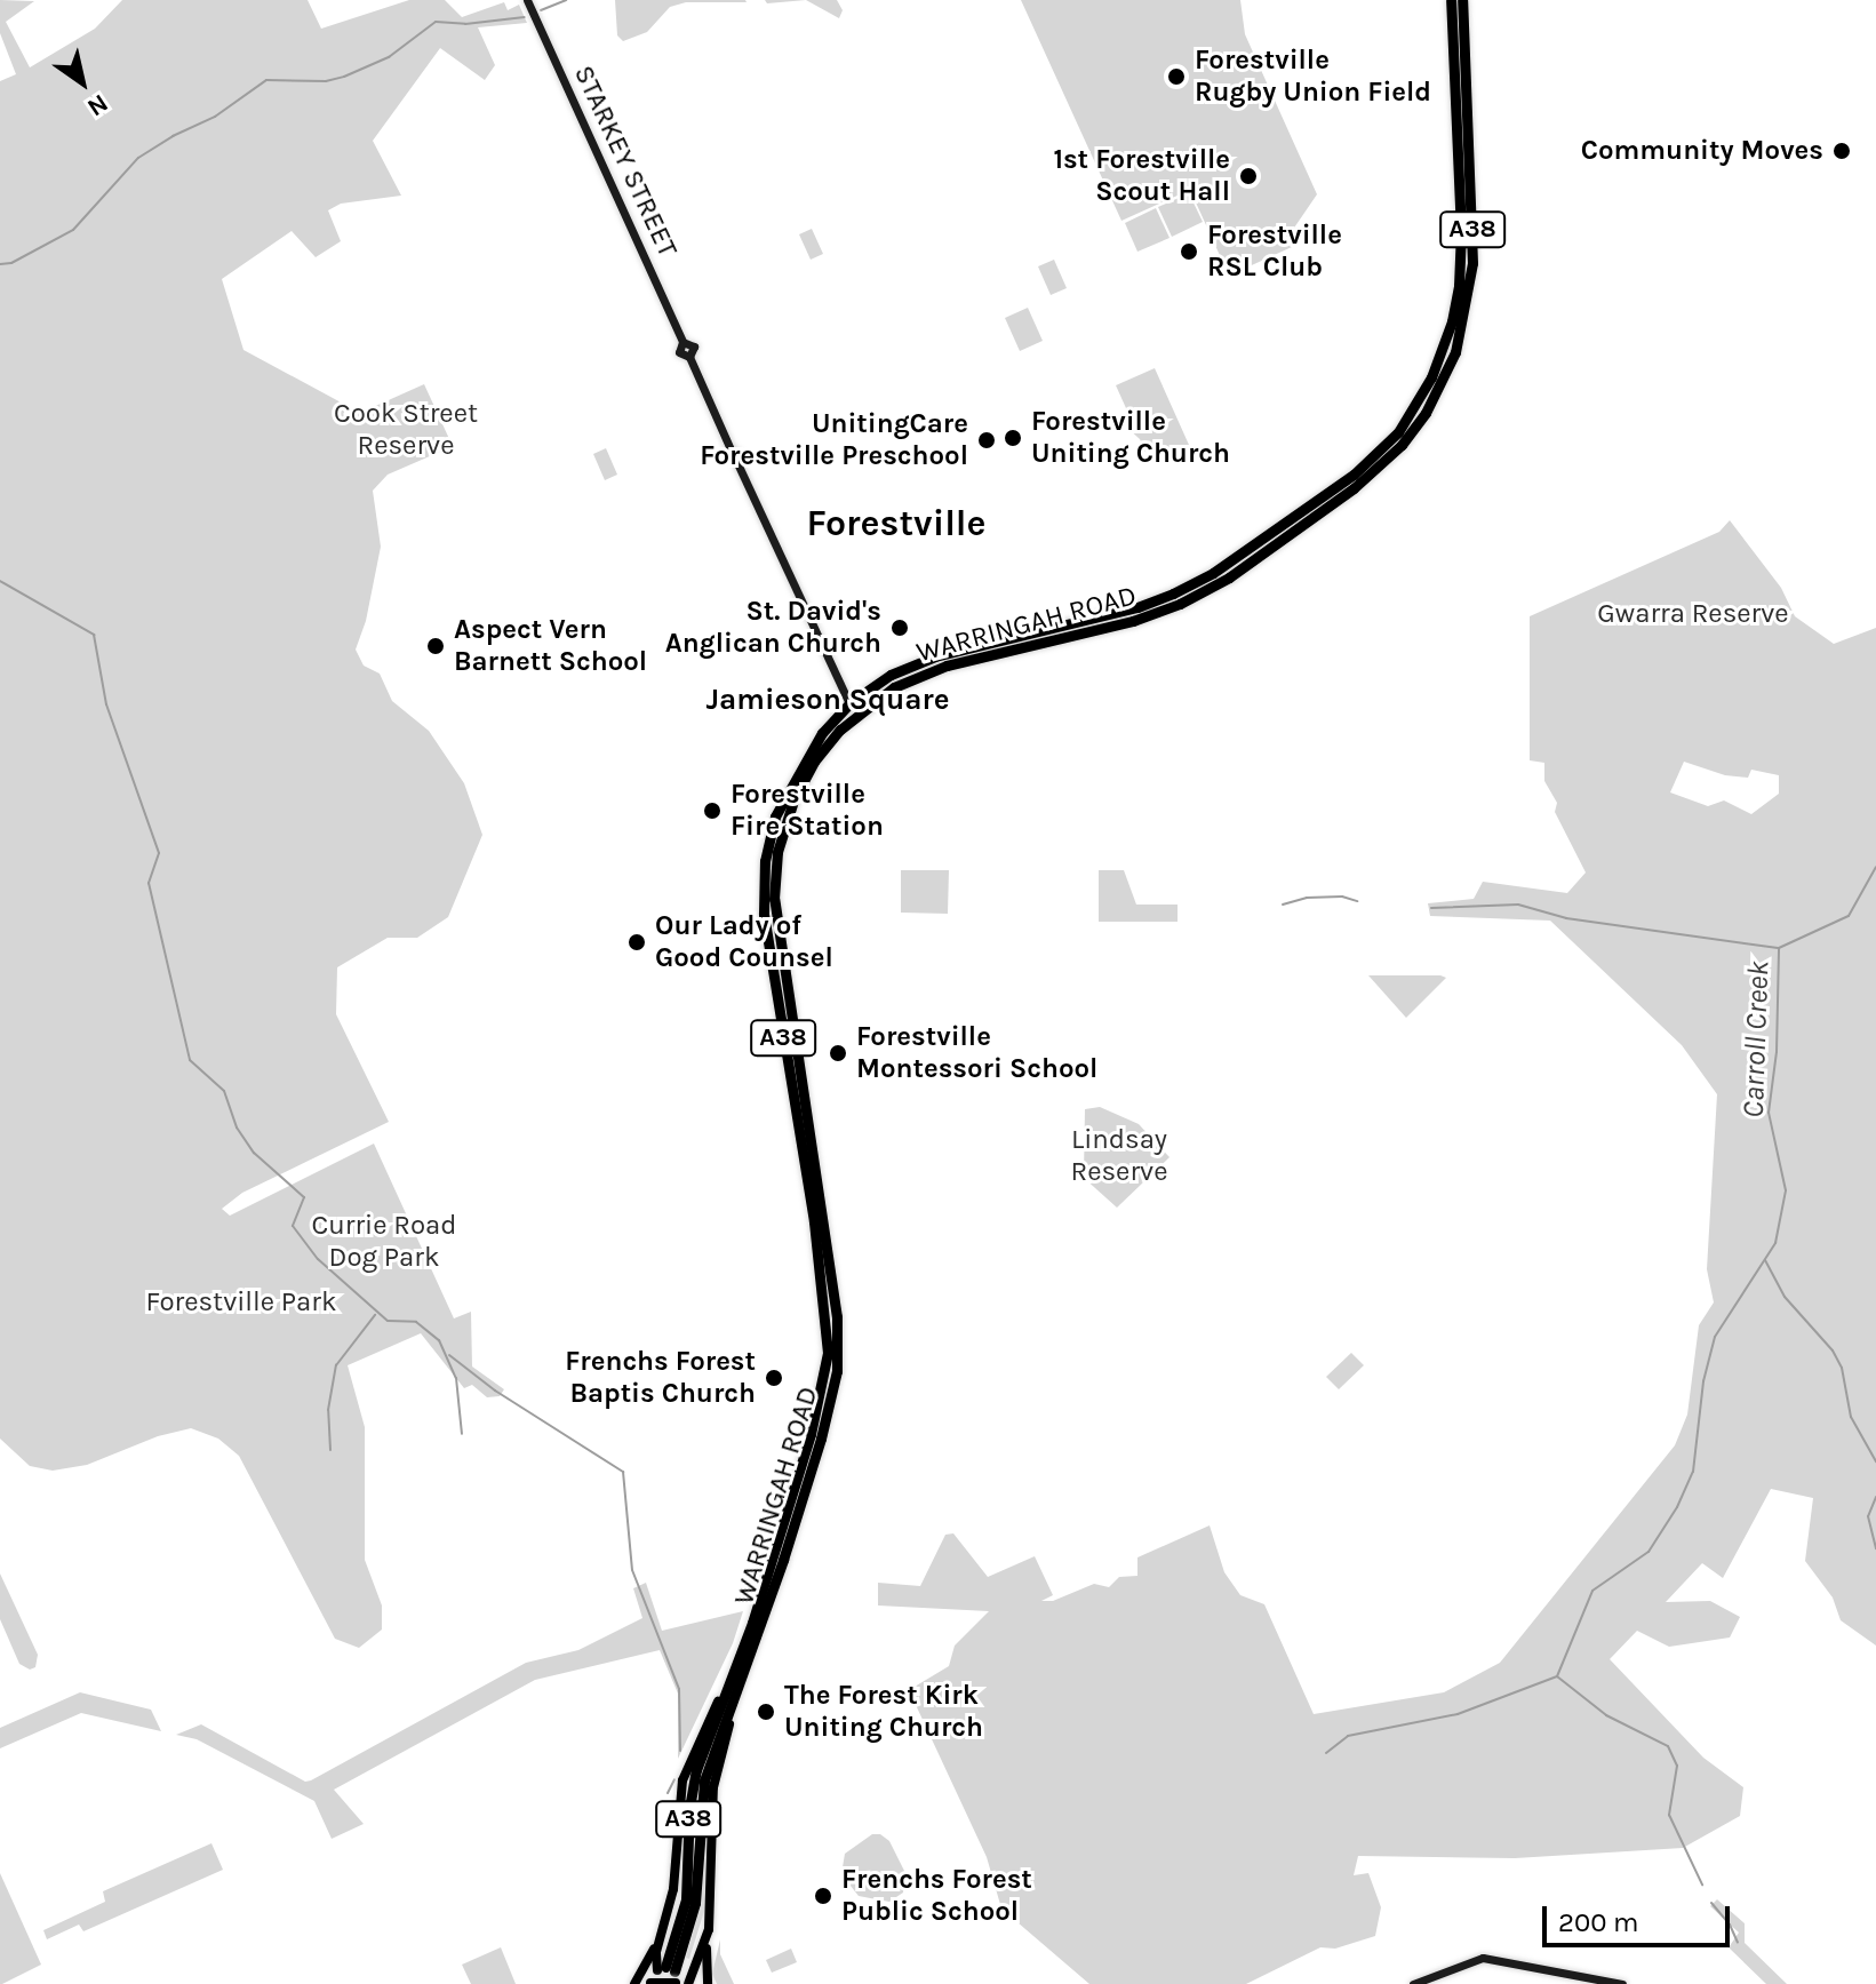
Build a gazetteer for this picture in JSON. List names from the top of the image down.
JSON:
{
  "streets": {
    "highway": ["A38", "WARRINGAH ROAD"],
    "street": ["STARKEY STREET"]
  },
  "crossings": [
    ["STARKEY STREET", "WARRINGAH ROAD"],
    ["A38", "WARRINGAH ROAD"]
  ],
  "districts": ["Forestville", "Jamieson Square"],
  "water": ["Carroll Creek"],
  "parks": [
    "Cook Street Reserve",
    "Gwarra Reserve",
    "Lindsay Reserve",
    "Currie Road Dog Park",
    "Forestville Park"
  ],
  "places": [
    "Forestville Rugby Union Field",
    "Community Moves",
    "1st Forestville Scout Hall",
    "Forestville RSL Club",
    "Forestville Uniting Church",
    "UnitingCare Forestville Preschool",
    "St. David's Anglican Church",
    "Aspect Vern Barnett School",
    "Forestville Fire Station",
    "Our Lady of Good Counsel",
    "Forestville Montessori School",
    "Frenchs Forest Baptis Church",
    "The Forest Kirk Uniting Church",
    "Frenchs Forest Public School"
  ],
  "scale_bar": "200 m",
  "north": "bottom right"
}
